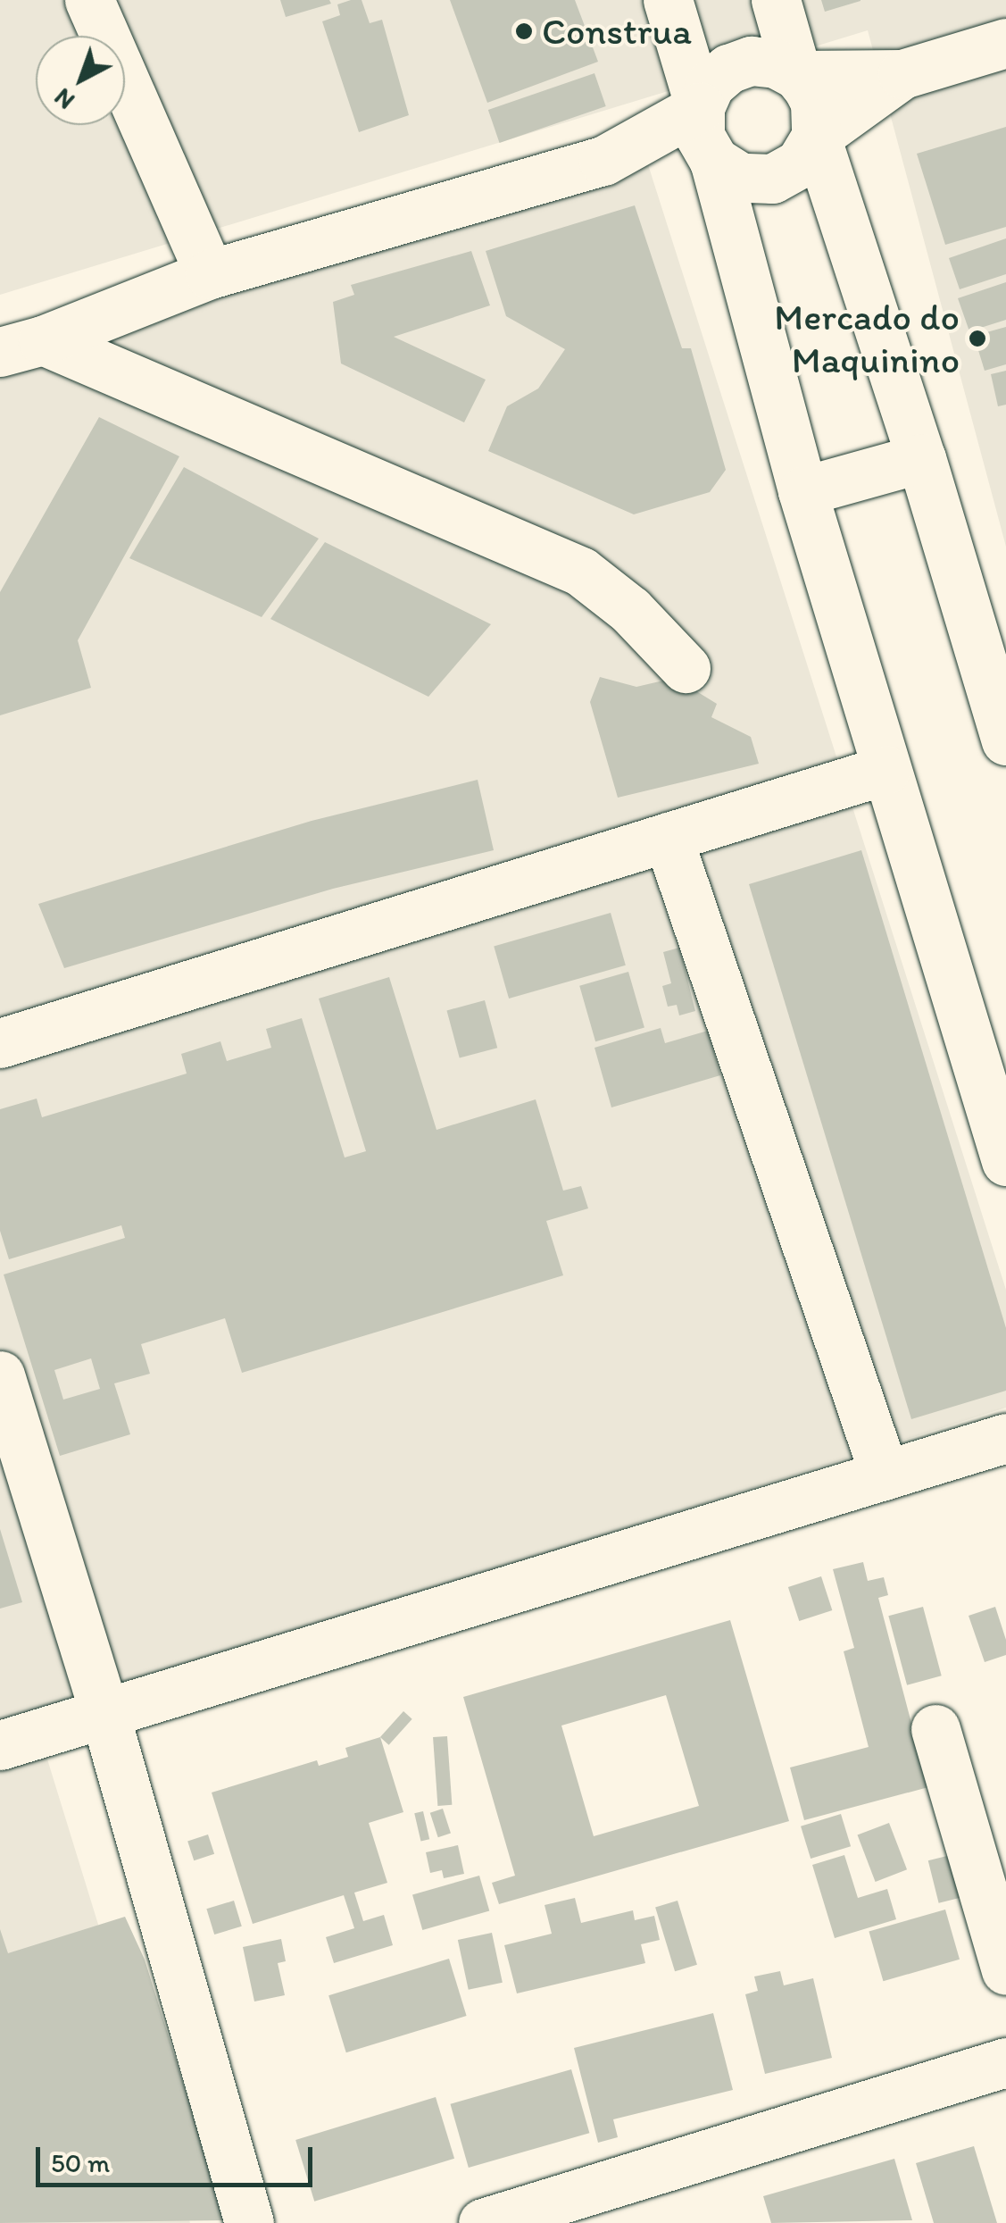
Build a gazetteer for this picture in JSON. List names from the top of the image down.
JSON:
{
  "places": ["Construa", "Mercado do Maquinino"],
  "scale_bar": "50 m",
  "north": "bottom left"
}
